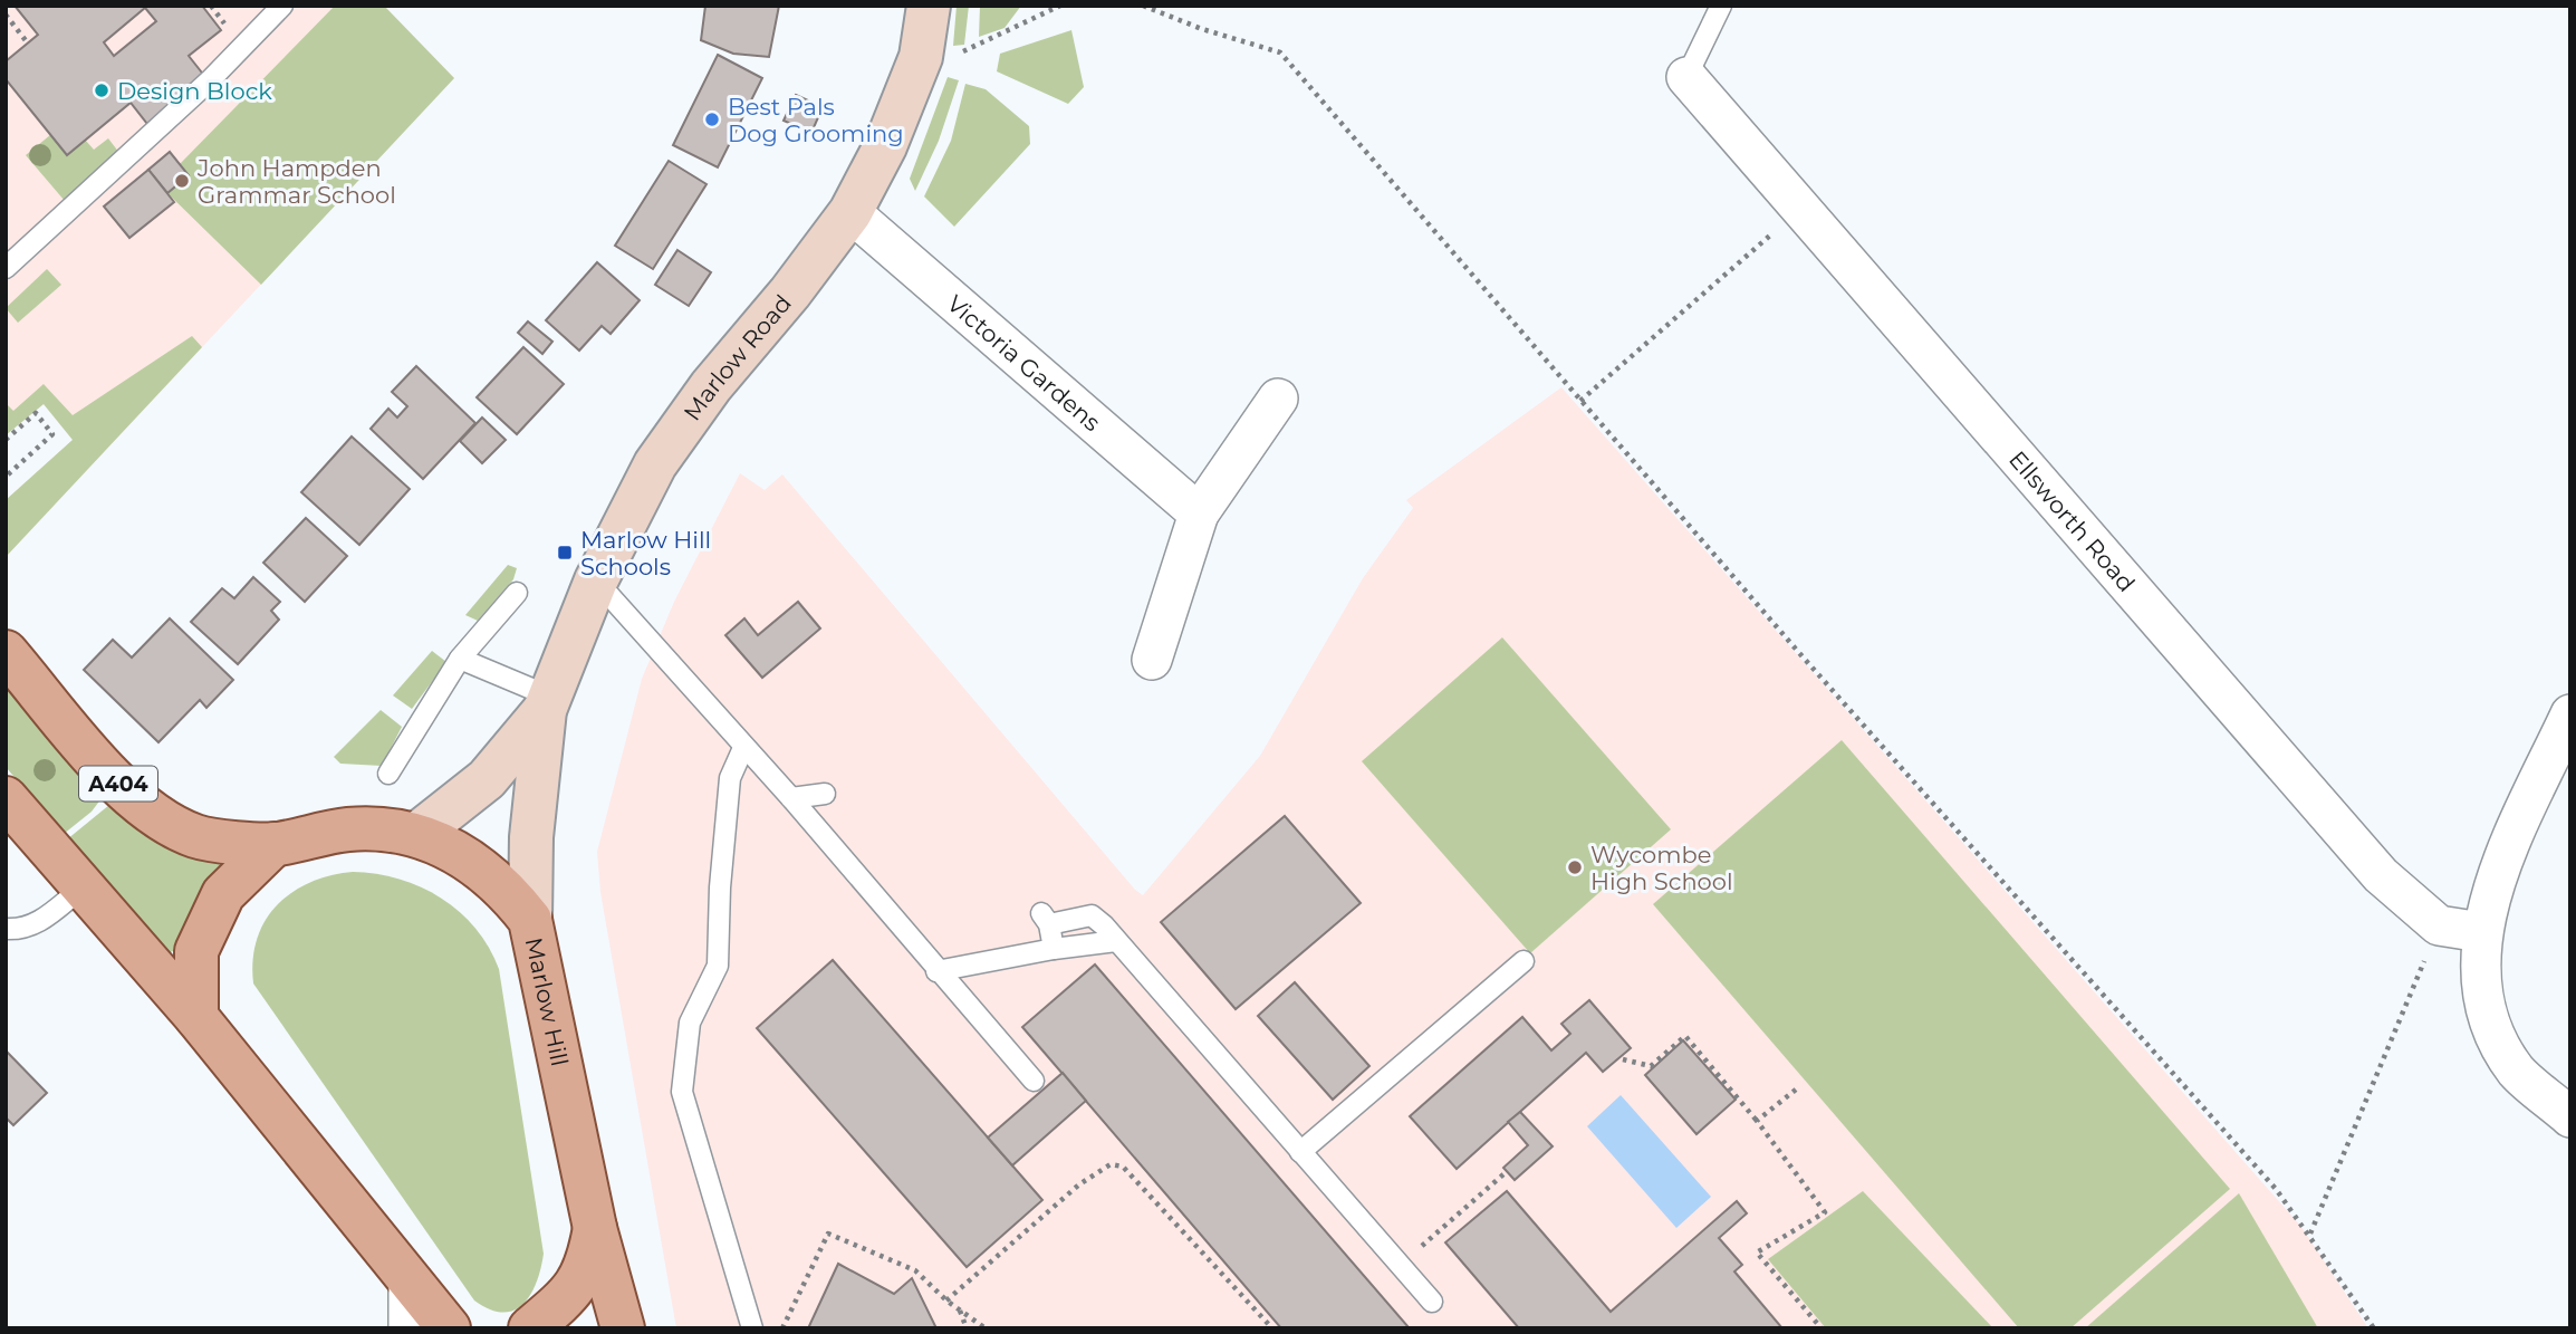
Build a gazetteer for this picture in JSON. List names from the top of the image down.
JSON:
{
  "streets": {
    "main road": ["A404", "Marlow Hill"],
    "street": ["Marlow Road", "Victoria Gardens", "Ellsworth Road"]
  },
  "crossings": [
    ["Marlow Road", "Victoria Gardens"],
    ["Marlow Road", "Marlow Hill"]
  ],
  "places": {
    "other": [
      "Design Block",
      "Best Pals Dog Grooming",
      "John Hampden Grammar School",
      "Wycombe High School"
    ],
    "transit": ["Marlow Hill Schools"]
  }
}
